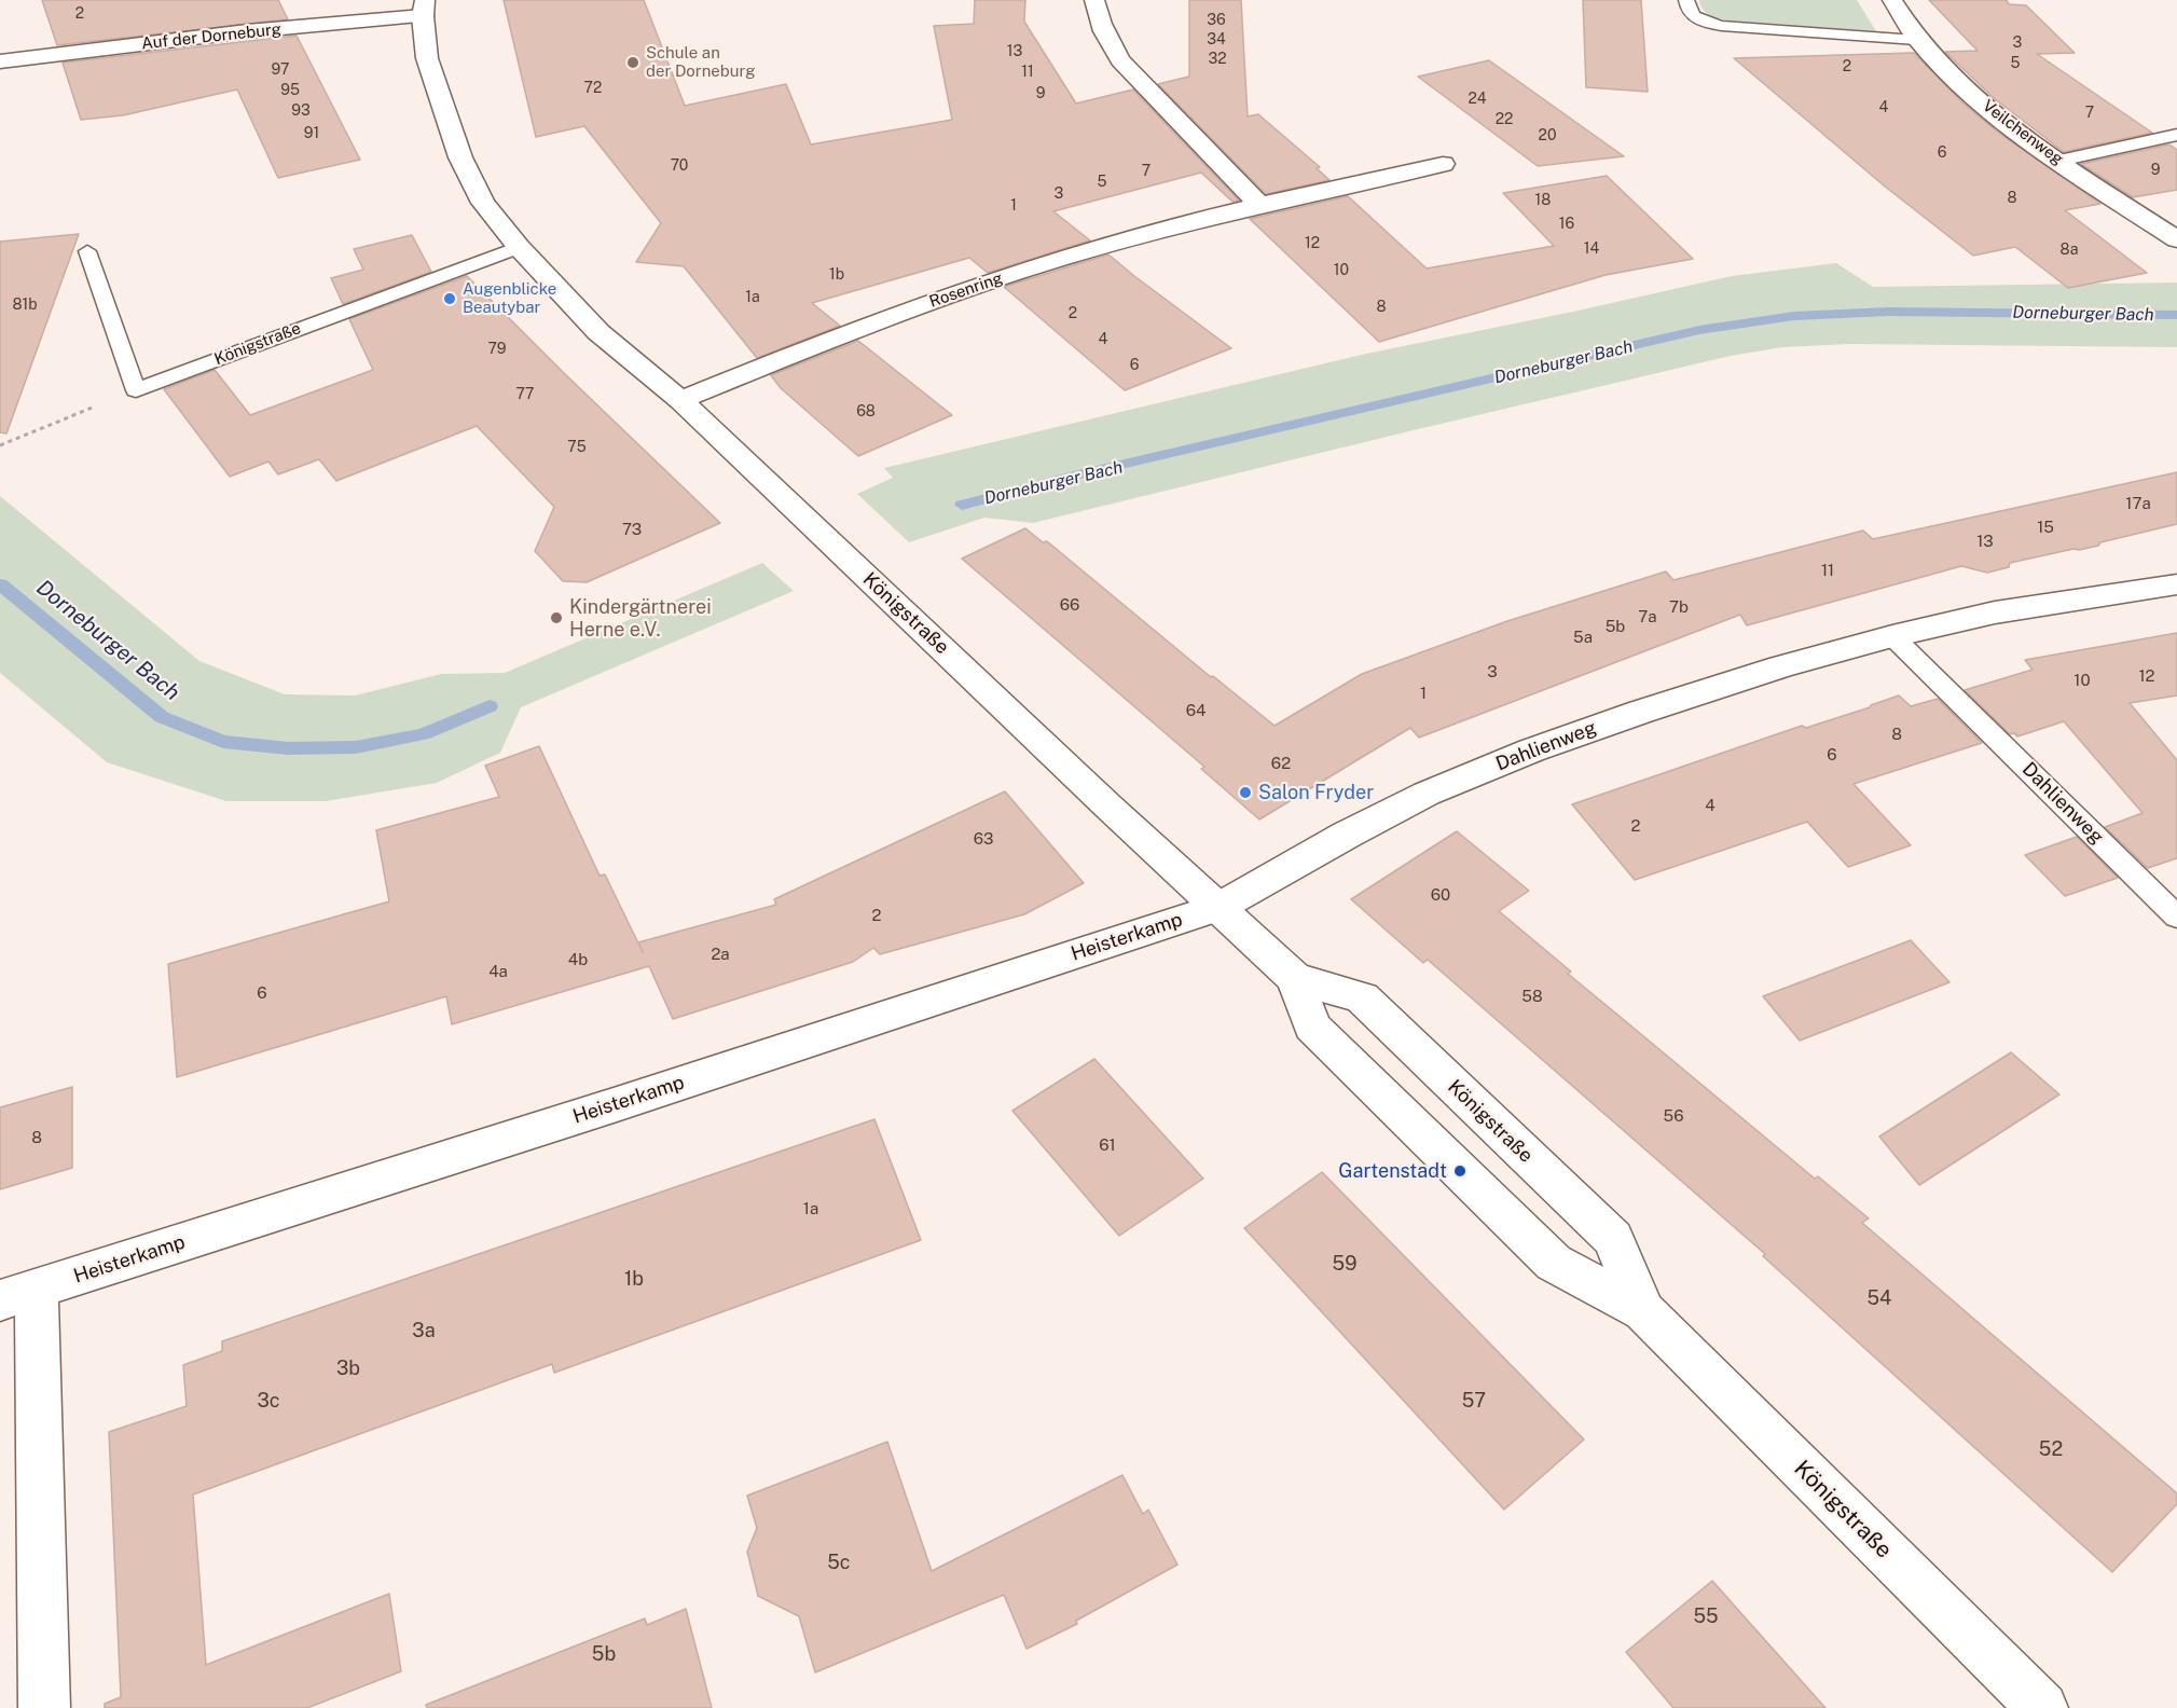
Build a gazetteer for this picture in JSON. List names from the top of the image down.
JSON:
{
  "streets": {
    "street": [
      "Auf der Dorneburg",
      "Veilchenweg",
      "Rosenring",
      "Königstraße",
      "Dahlienweg",
      "Heisterkamp"
    ]
  },
  "crossings": [
    ["Auf der Dorneburg", "Königstraße"],
    ["Rosenring", "Königstraße"],
    ["Königstraße", "Dahlienweg"],
    ["Königstraße", "Heisterkamp"],
    ["Dahlienweg", "Heisterkamp"]
  ],
  "water": ["Dorneburger Bach"],
  "places": [
    "Schule an der Dorneburg",
    "Augenblicke Beautybar",
    "Kindergärtnerei Herne e.V.",
    "Salon Fryder",
    "Gartenstadt"
  ],
  "house_numbers": [
    "2",
    "36",
    "34",
    "3",
    "13",
    "32",
    "5",
    "2",
    "97",
    "11",
    "72",
    "95",
    "9",
    "24",
    "4",
    "93",
    "7",
    "22",
    "91",
    "20",
    "6",
    "70",
    "9",
    "7",
    "5",
    "3",
    "8",
    "18",
    "1",
    "16",
    "12",
    "14",
    "8a",
    "10",
    "1b",
    "1a",
    "81b",
    "8",
    "2",
    "4",
    "79",
    "6",
    "77",
    "68",
    "75",
    "17a",
    "15",
    "73",
    "13",
    "11",
    "66",
    "7b",
    "7a",
    "5b",
    "5a",
    "3",
    "12",
    "10",
    "1",
    "64",
    "8",
    "6",
    "62",
    "4",
    "2",
    "63",
    "60",
    "2",
    "2a",
    "4b",
    "4a",
    "6",
    "58",
    "56",
    "8",
    "61",
    "1a",
    "59",
    "1b",
    "54",
    "3a",
    "3b",
    "3c",
    "57",
    "52",
    "5c",
    "55",
    "5b"
  ]
}
